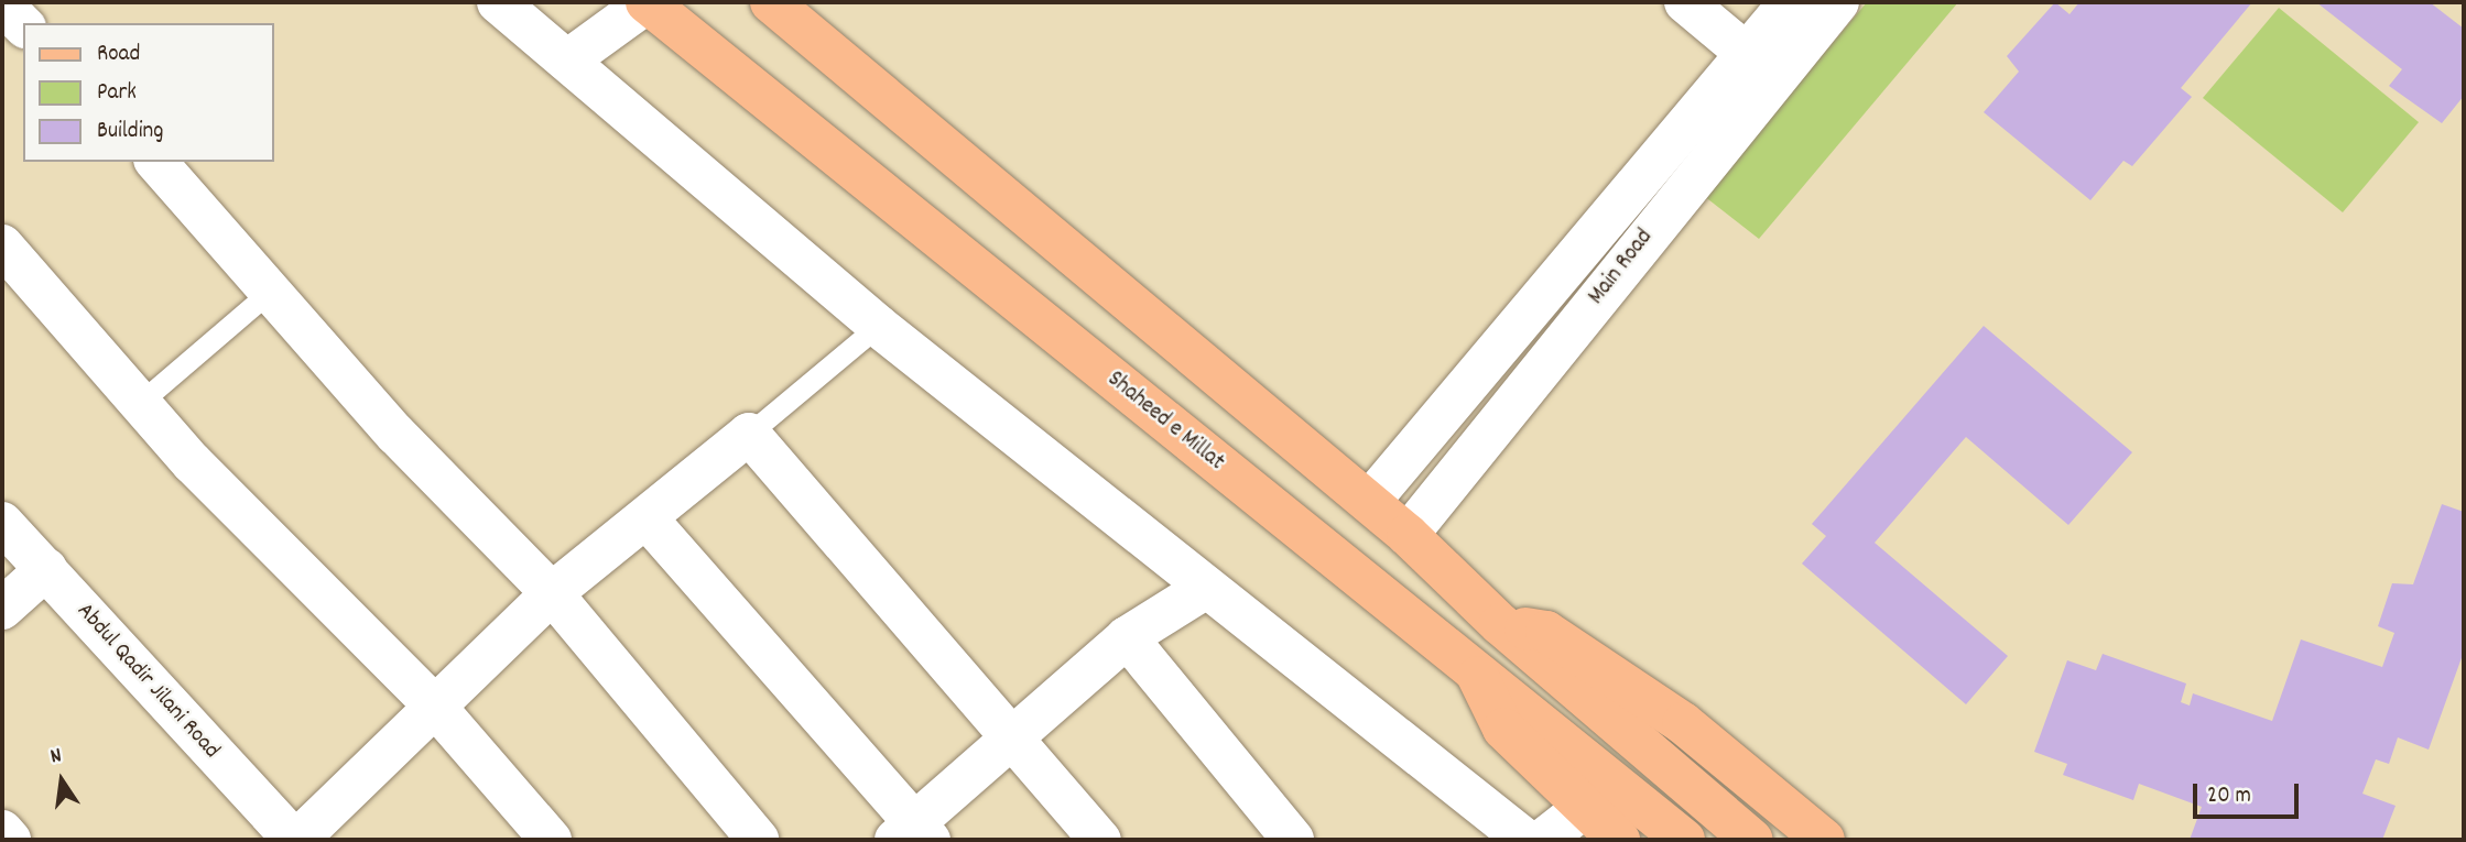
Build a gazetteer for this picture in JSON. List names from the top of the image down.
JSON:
{
  "streets": {
    "main road": ["Shaheed e Millat"],
    "street": ["Main Road", "Abdul Qadir Jilani Road"]
  },
  "legend": ["Road", "Park", "Building"],
  "scale_bar": "20 m",
  "north": "top"
}
